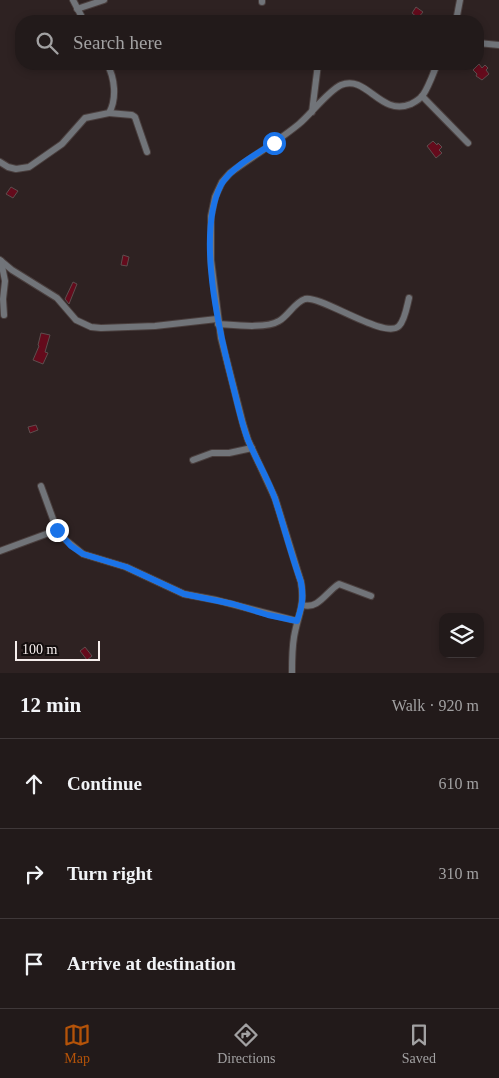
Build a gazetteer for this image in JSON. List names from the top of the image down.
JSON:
{
  "scale_bar": "100 m",
  "page": {
    "search": "Search here",
    "scale": "100 m",
    "heading": ["12 min", "Walk · 920 m"],
    "list": [
      ["Continue", "610 m"],
      ["Turn right", "310 m"],
      "Arrive at destination"
    ],
    "nav": ["Map", "Directions", "Saved"]
  }
}
